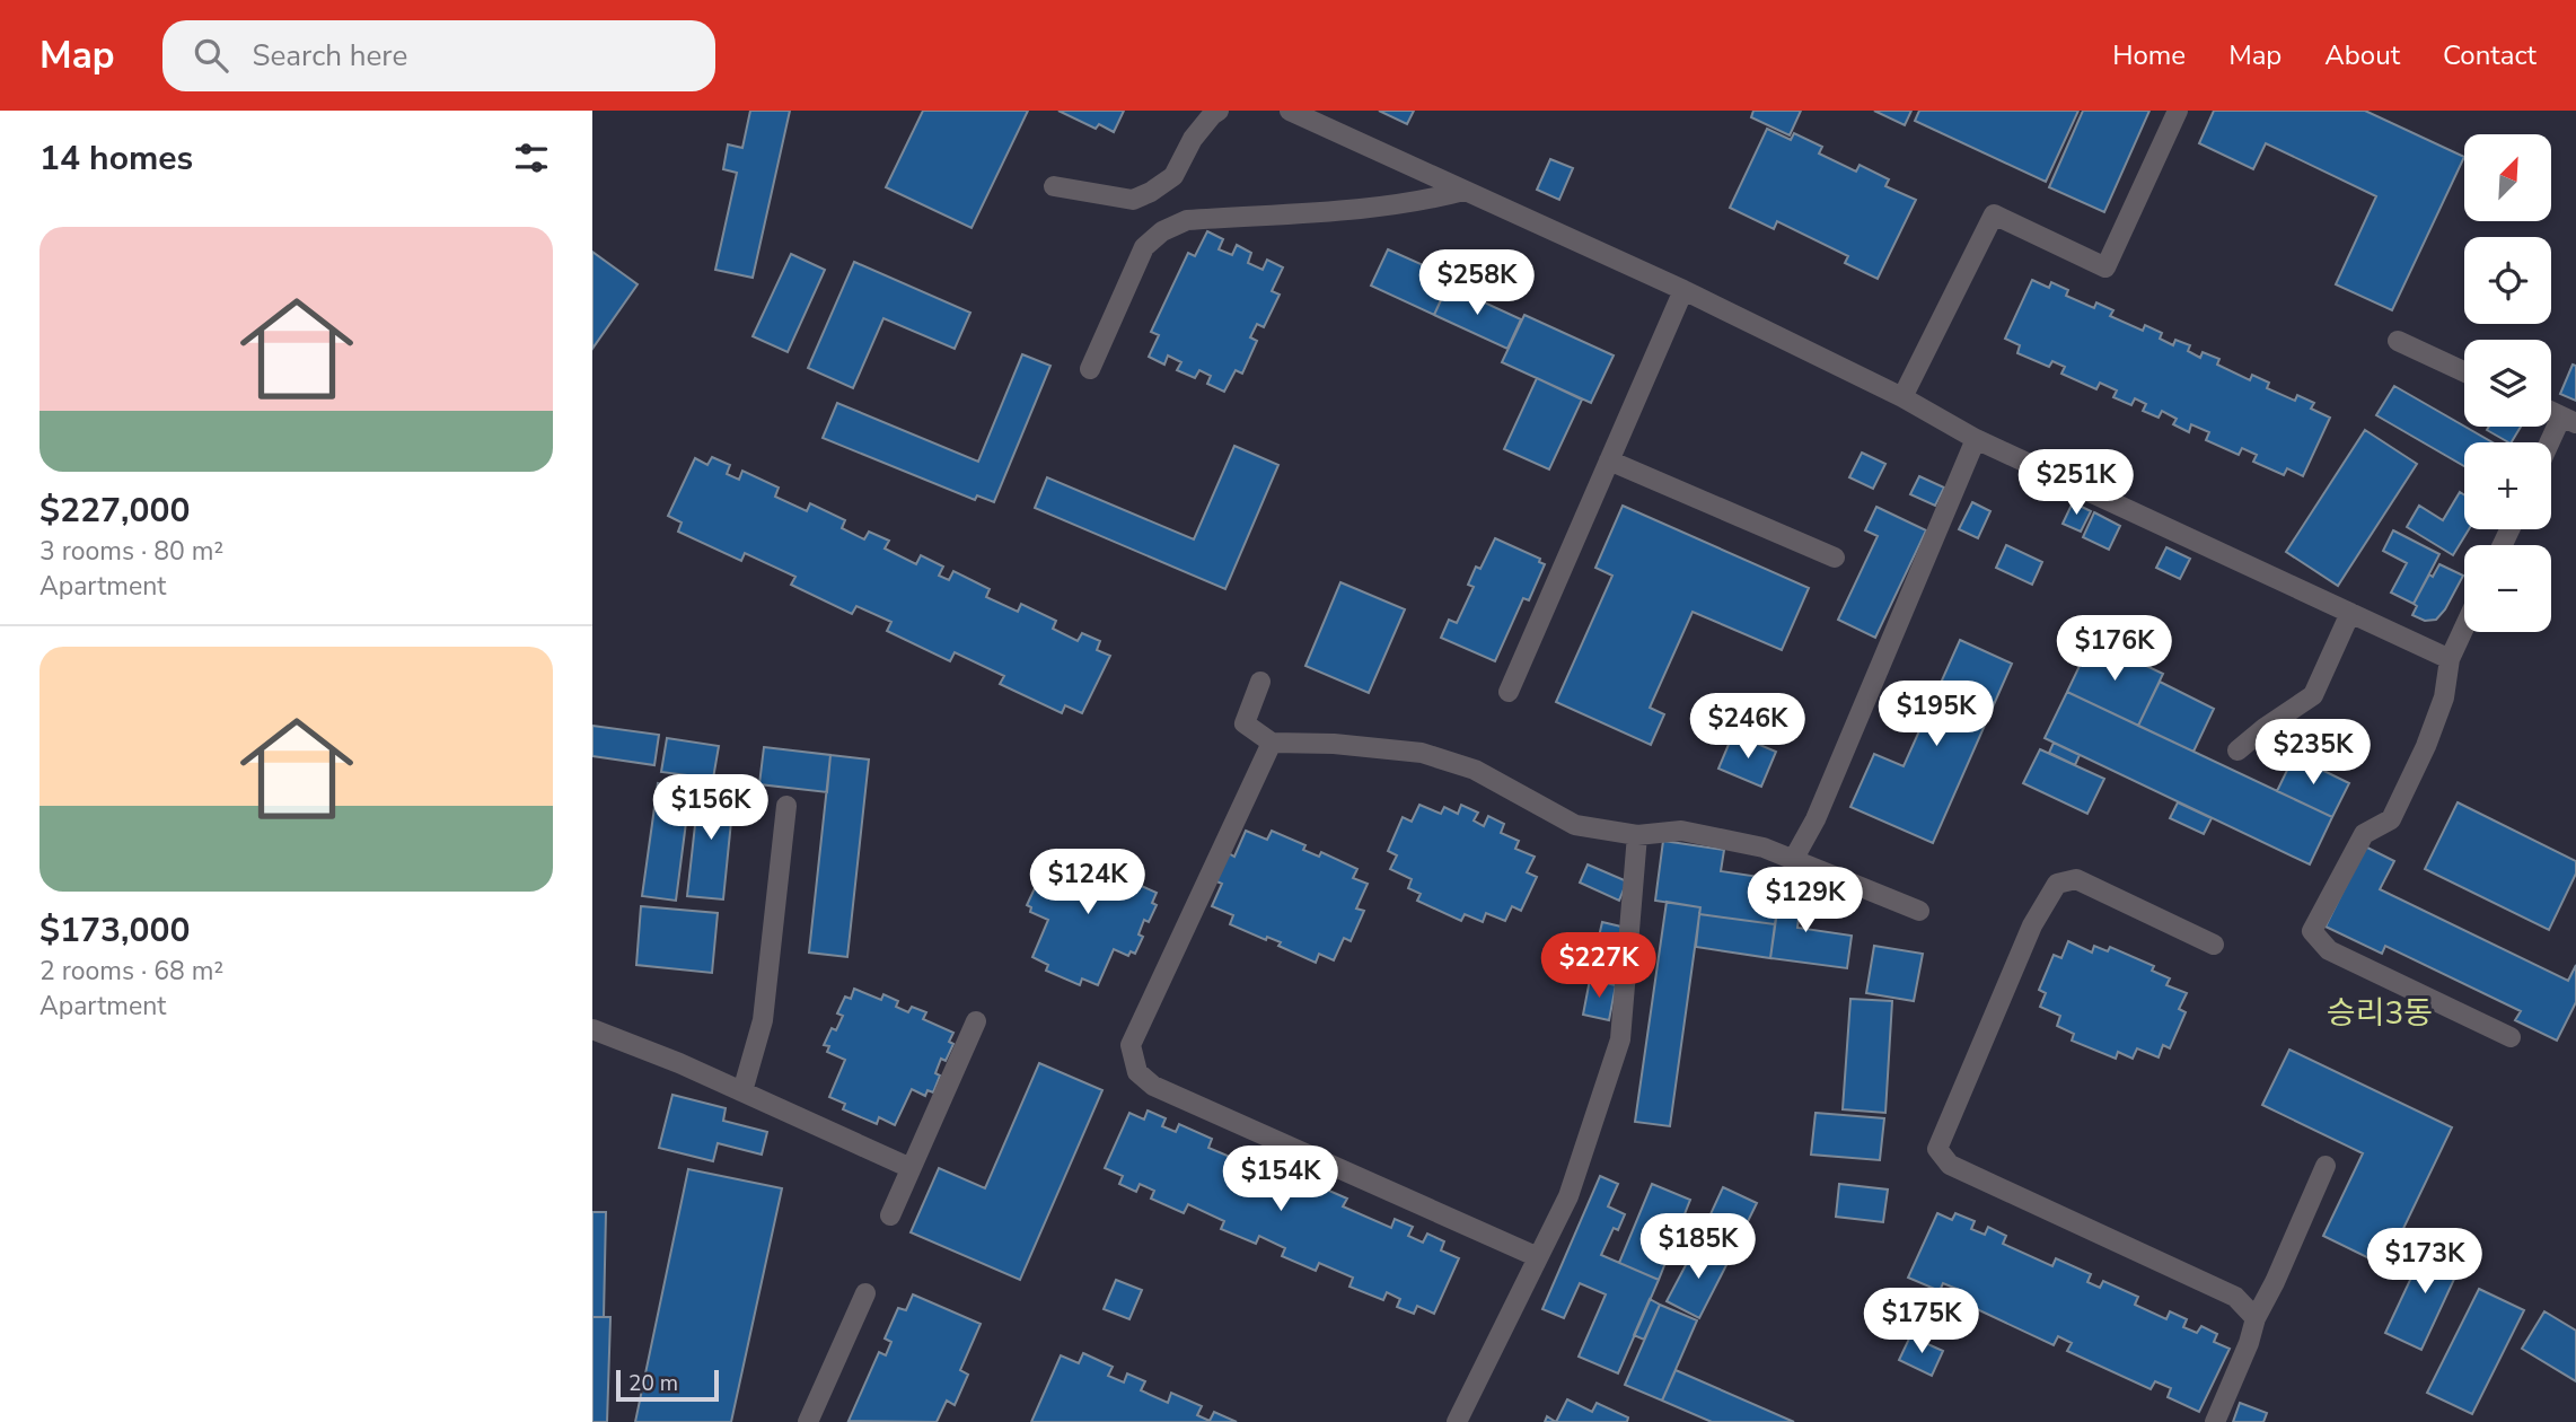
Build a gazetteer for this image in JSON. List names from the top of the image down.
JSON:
{
  "districts": ["승리3동"],
  "scale_bar": "20 m",
  "north": "top right",
  "page": {
    "header": "Map",
    "search": "Search here",
    "nav": [
      "Home",
      "Map",
      "About",
      "Contact"
    ],
    "heading": "14 homes",
    "map_buttons": ["+", "−"],
    "list": [
      {
        "name": "$227,000",
        "note": "3 rooms · 80 m² · Apartment"
      },
      {
        "name": "$173,000",
        "note": "2 rooms · 68 m² · Apartment"
      }
    ],
    "price": [
      "$258K",
      "$251K",
      "$176K",
      "$195K",
      "$246K",
      "$235K",
      "$156K",
      "$124K",
      "$129K",
      "$227K",
      "$154K",
      "$185K",
      "$173K",
      "$175K"
    ],
    "scale": "20 m"
  }
}
